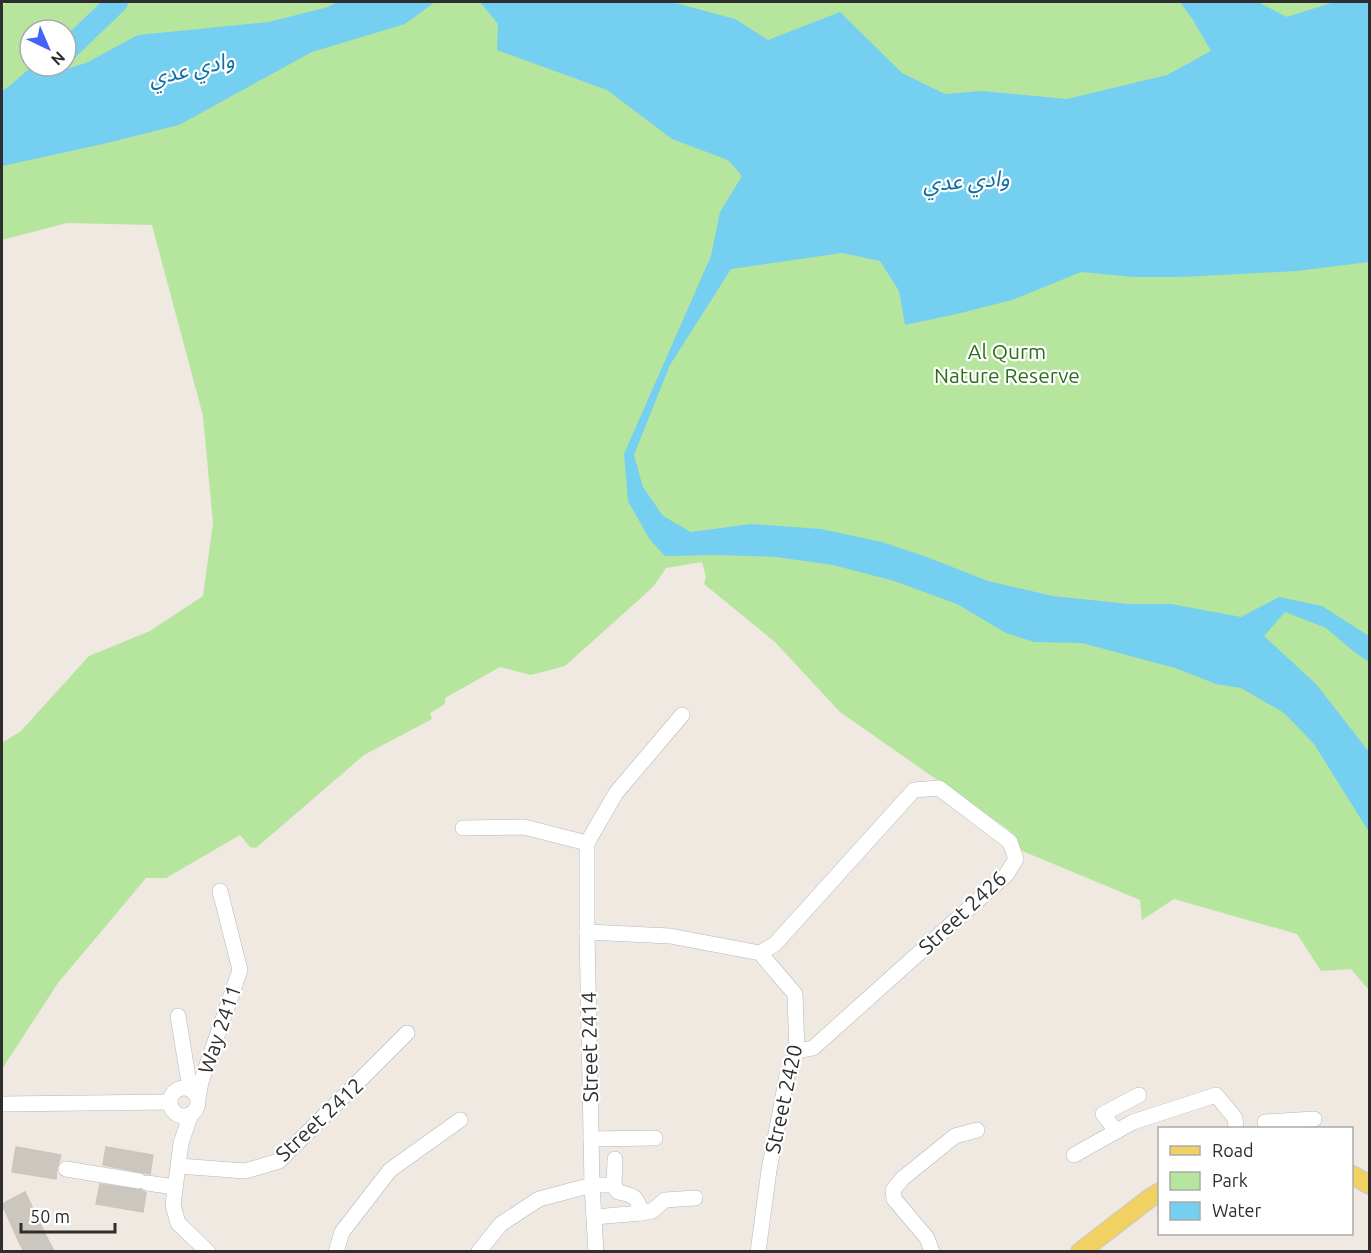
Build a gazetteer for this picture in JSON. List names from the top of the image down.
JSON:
{
  "streets": {
    "street": [
      "Street 2426",
      "Way 2411",
      "Street 2414",
      "Street 2420",
      "Street 2412"
    ]
  },
  "crossings": [
    ["Street 2426", "Street 2420"]
  ],
  "water": ["وادي عدي"],
  "parks": ["Al Qurm Nature Reserve"],
  "legend": ["Road", "Park", "Water"],
  "scale_bar": "50 m",
  "north": "bottom right"
}
